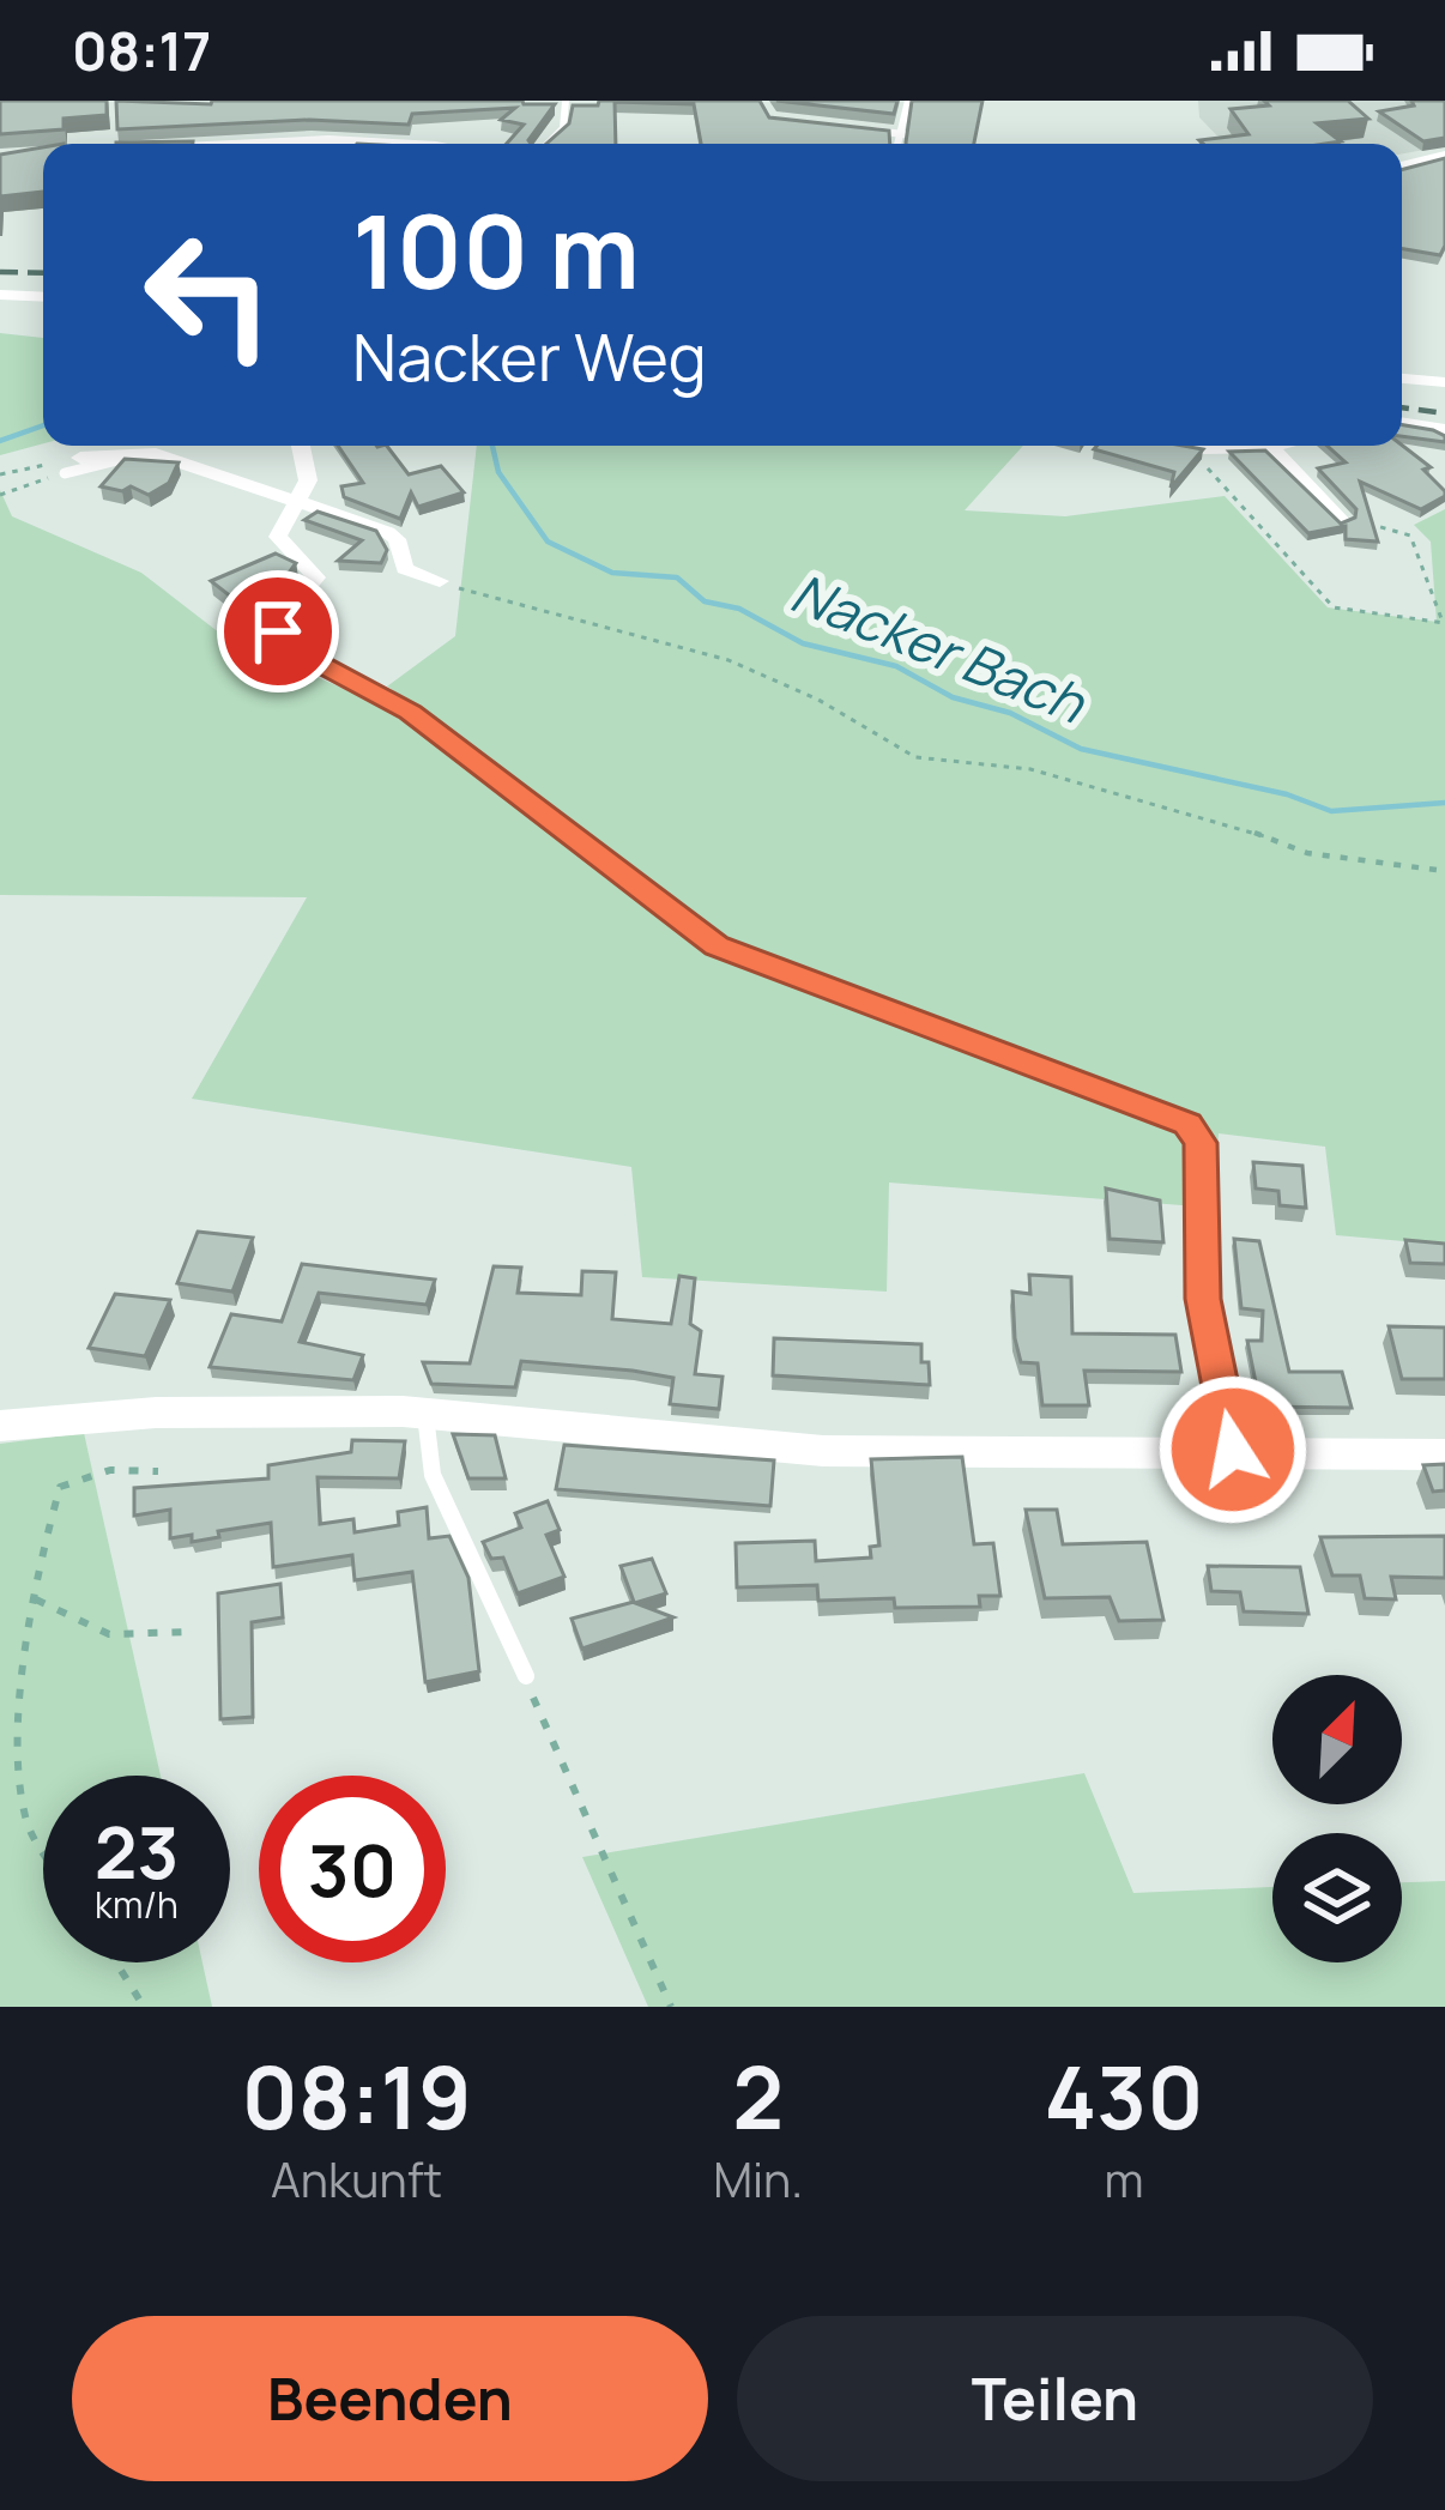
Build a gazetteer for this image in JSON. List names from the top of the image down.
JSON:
{
  "water": ["Nacker Bach"],
  "north": "top right",
  "page": {
    "status": "08:17",
    "turn": ["100 m", "Nacker Weg"],
    "speed": "23 km/h",
    "limit": "30",
    "eta": [
      "08:19",
      "Ankunft",
      "2",
      "Min.",
      "430",
      "m"
    ],
    "buttons": ["Beenden", "Teilen"]
  }
}
